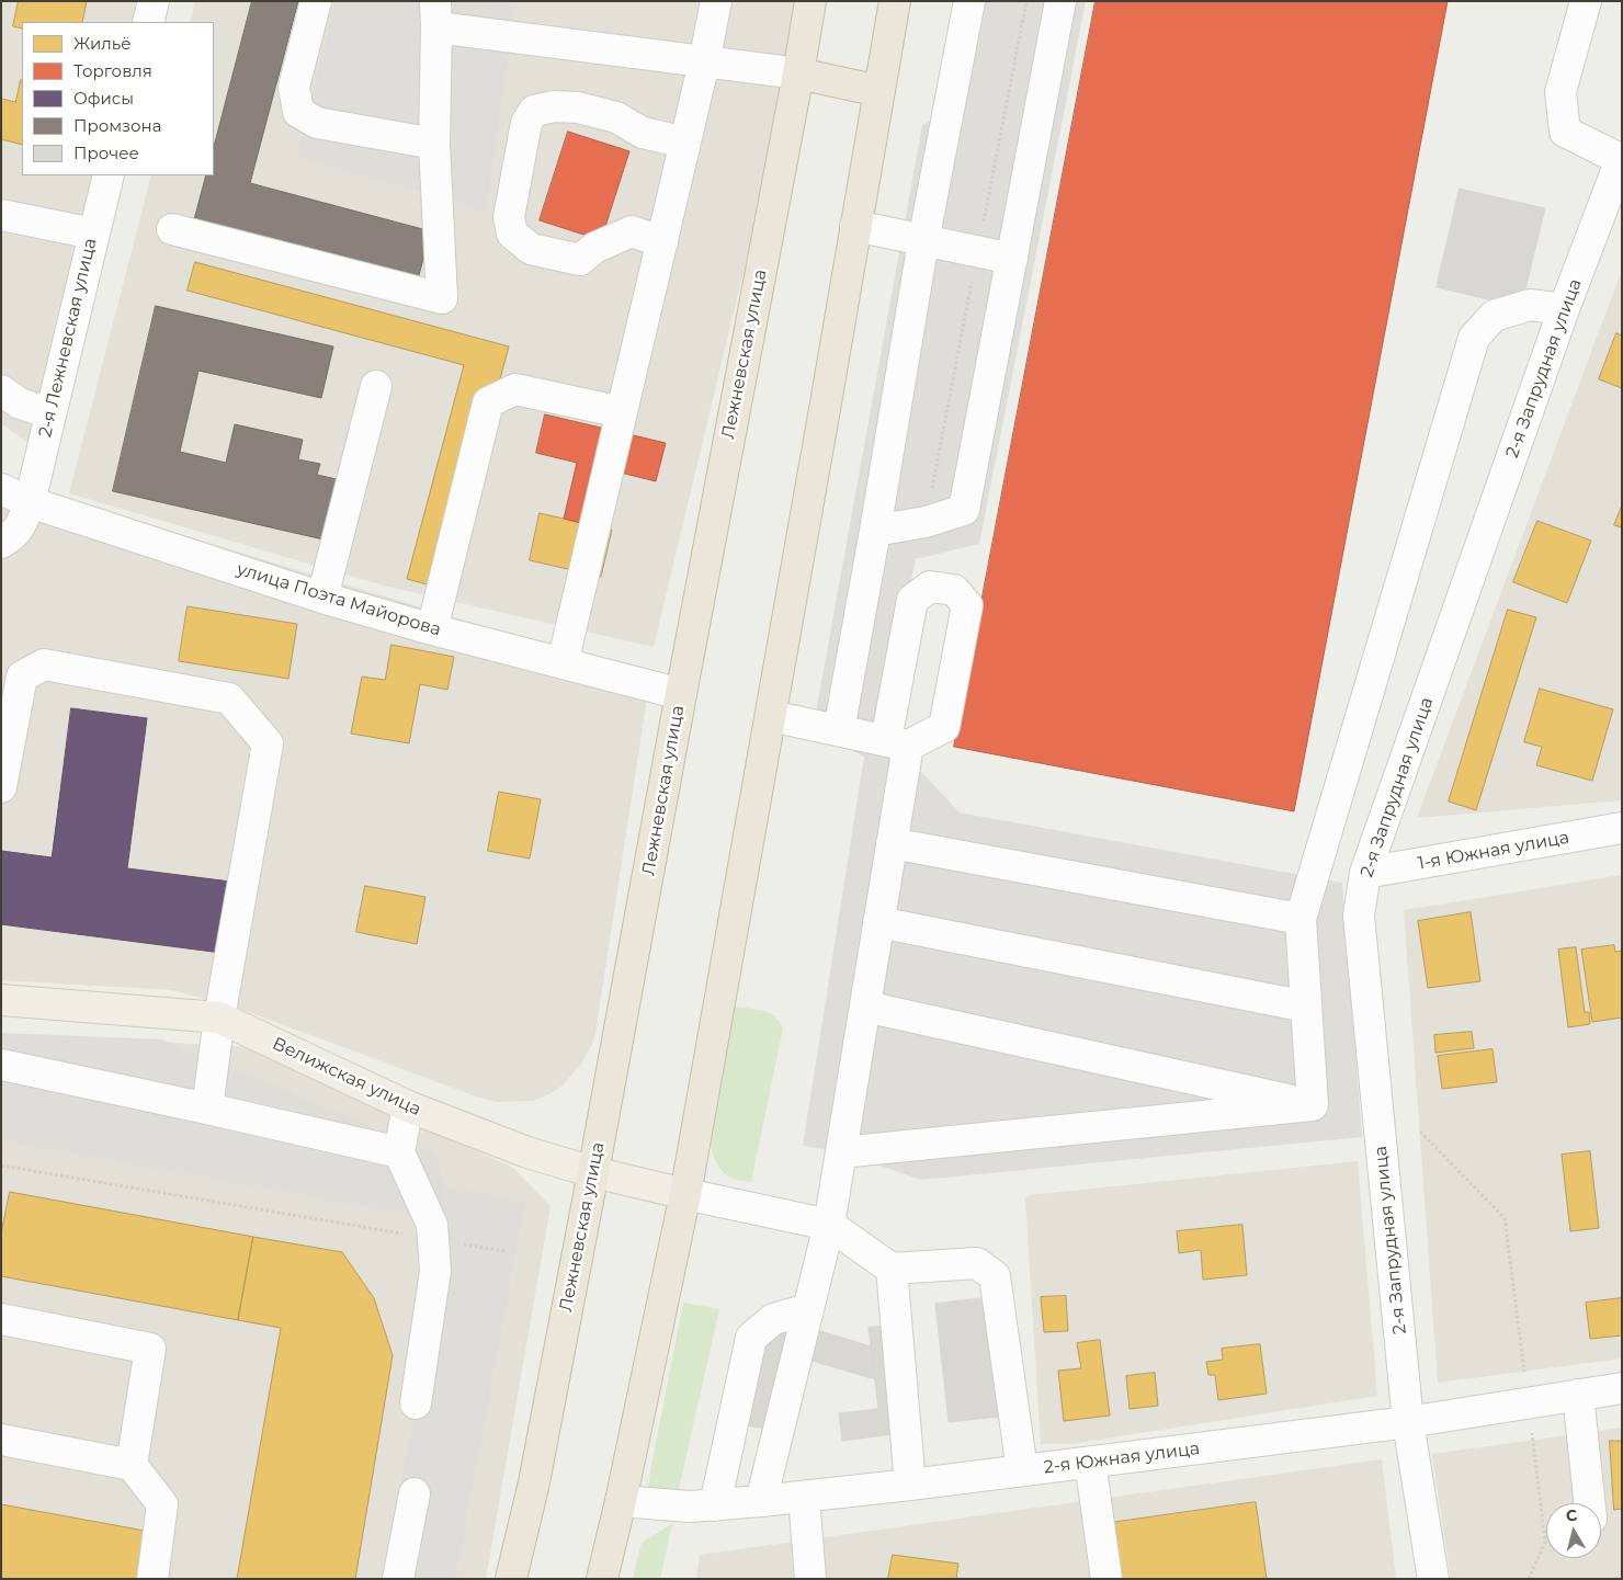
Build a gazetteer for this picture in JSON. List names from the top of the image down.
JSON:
{
  "streets": {
    "highway": ["Лежневская улица"],
    "main road": ["Велижская улица"],
    "street": [
      "2-я Лежневская улица",
      "2-я Запрудная улица",
      "улица Поэта Майорова",
      "1-я Южная улица",
      "2-я Южная улица"
    ]
  },
  "crossings": [
    ["2-я Лежневская улица", "улица Поэта Майорова"],
    ["Лежневская улица", "улица Поэта Майорова"],
    ["Лежневская улица", "Велижская улица"],
    ["2-я Запрудная улица", "1-я Южная улица"],
    ["2-я Запрудная улица", "2-я Южная улица"]
  ],
  "legend": [
    "Жильё",
    "Торговля",
    "Офисы",
    "Промзона",
    "Прочее"
  ],
  "north": "top"
}
